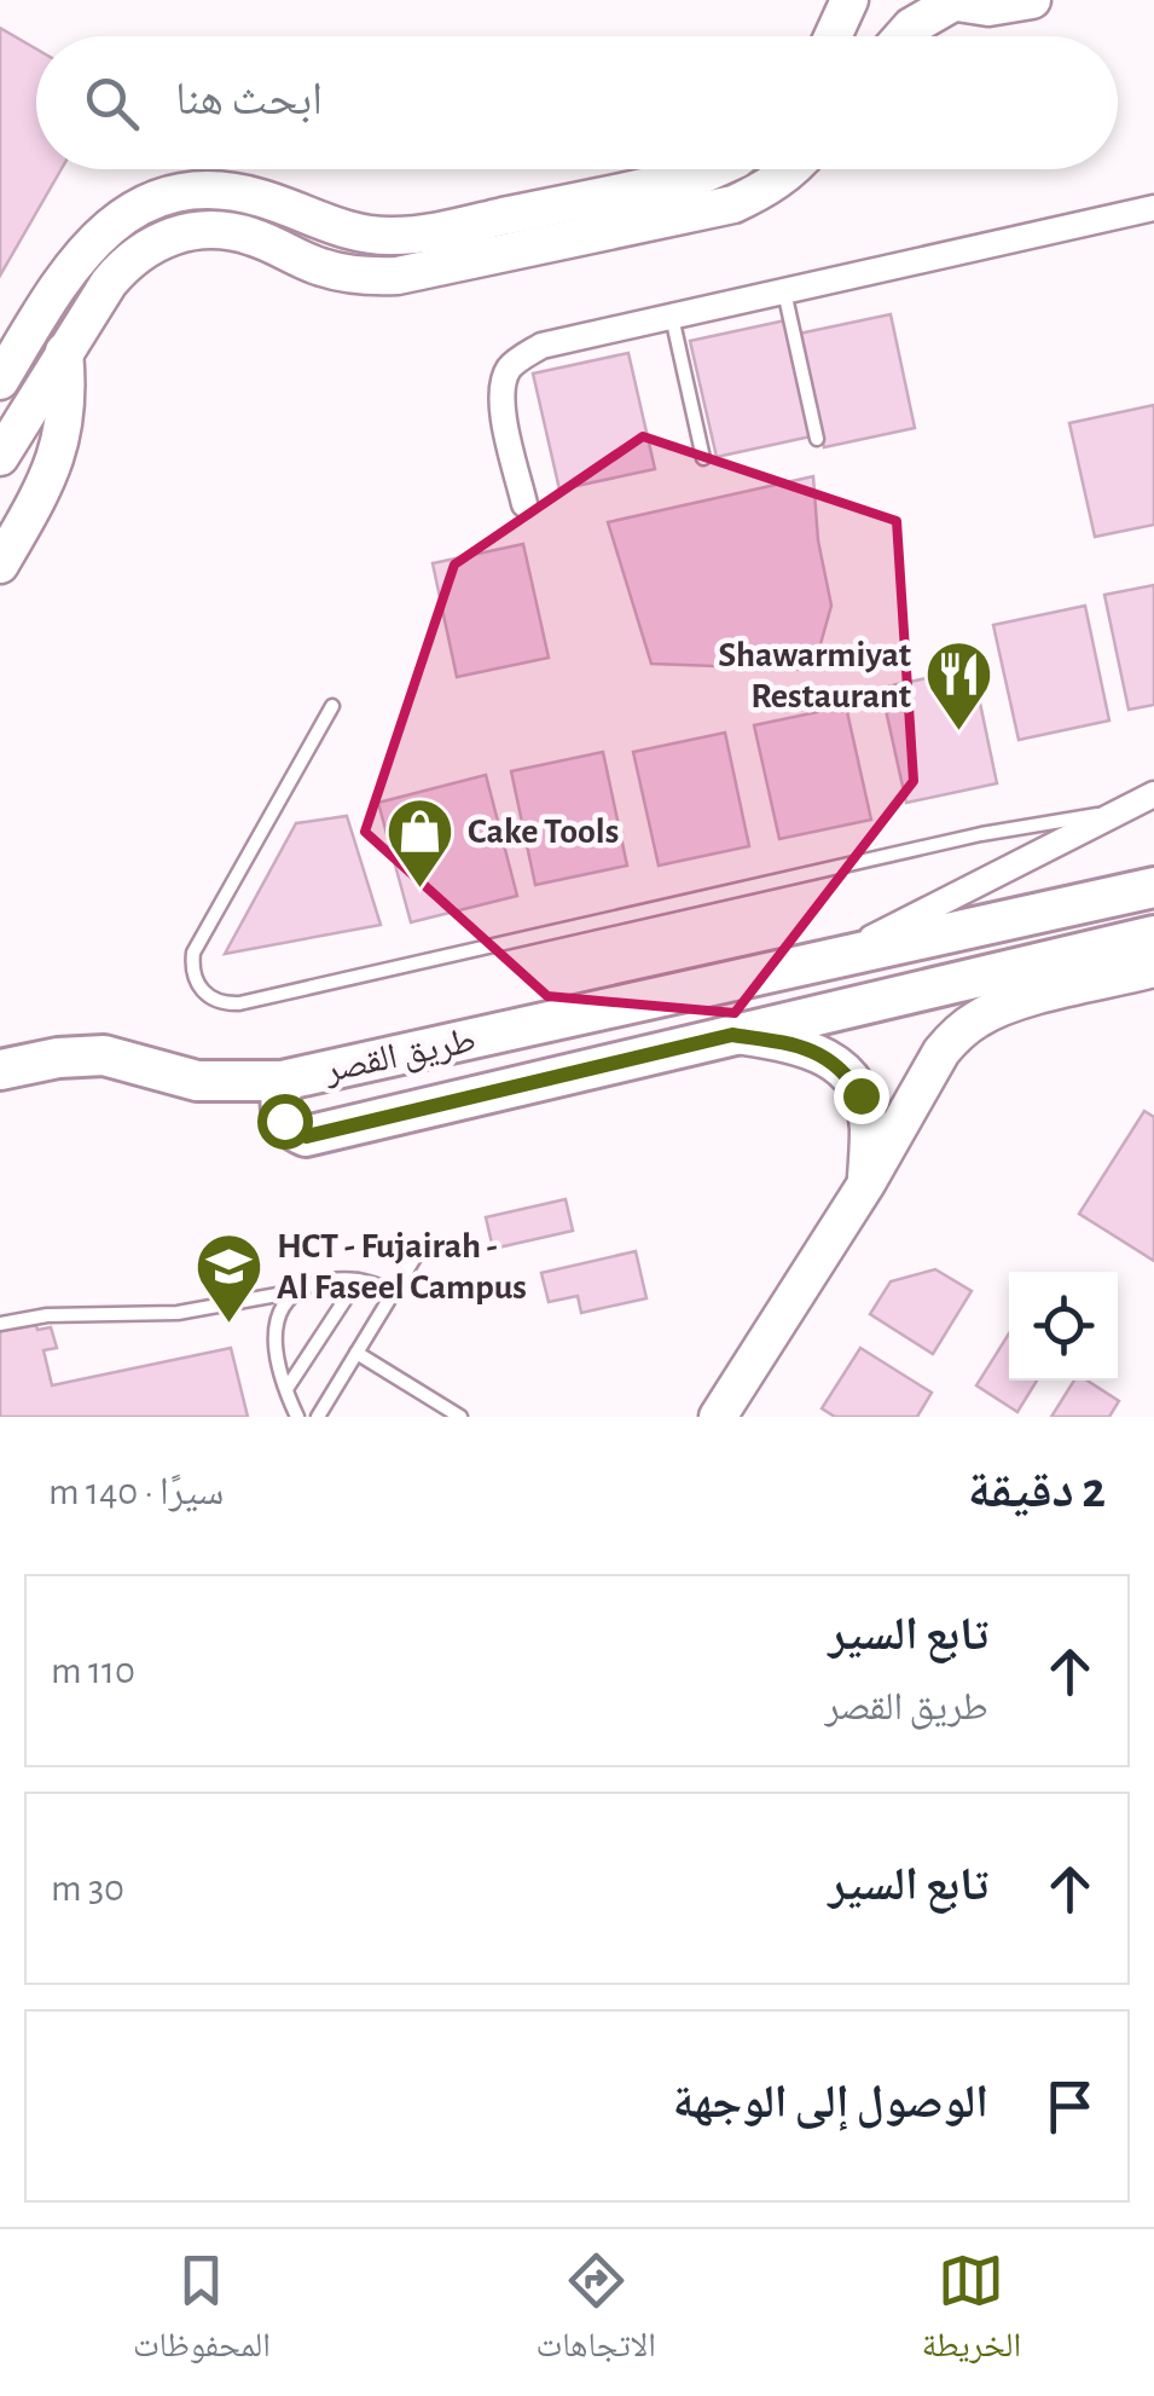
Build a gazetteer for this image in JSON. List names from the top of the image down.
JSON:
{
  "streets": {
    "main road": ["طريق القصر"]
  },
  "places": {
    "restaurant": ["Shawarmiyat Restaurant"],
    "shop": ["Cake Tools"],
    "school or university": ["HCT - Fujairah - Al Faseel Campus"]
  },
  "page": {
    "search": "ابحث هنا",
    "heading": ["2 دقيقة", "سيرًا · 140 m"],
    "list": [
      ["تابع السير", "طريق القصر", "110 m"],
      ["تابع السير", "30 m"],
      "الوصول إلى الوجهة"
    ],
    "nav": ["الخريطة", "الاتجاهات", "المحفوظات"]
  }
}
